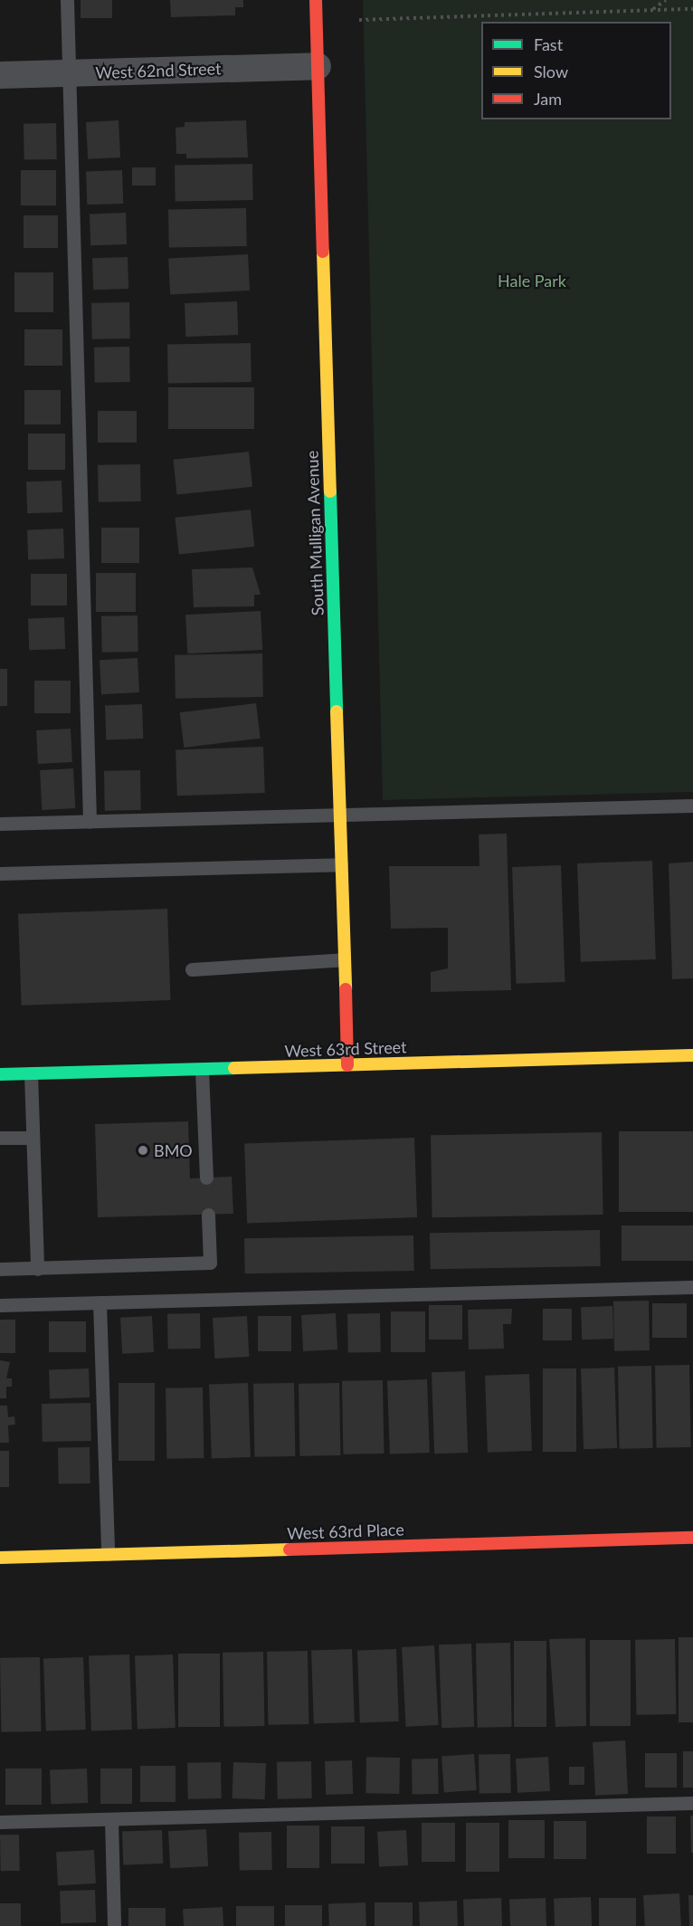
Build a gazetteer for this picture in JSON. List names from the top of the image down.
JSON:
{
  "streets": {
    "street": [
      "West 62nd Street",
      "South Mulligan Avenue",
      "West 63rd Street",
      "West 63rd Place"
    ]
  },
  "crossings": [
    ["West 62nd Street", "South Mulligan Avenue"],
    ["South Mulligan Avenue", "West 63rd Street"]
  ],
  "parks": ["Hale Park"],
  "places": ["BMO"],
  "legend": ["Fast", "Slow", "Jam"]
}
